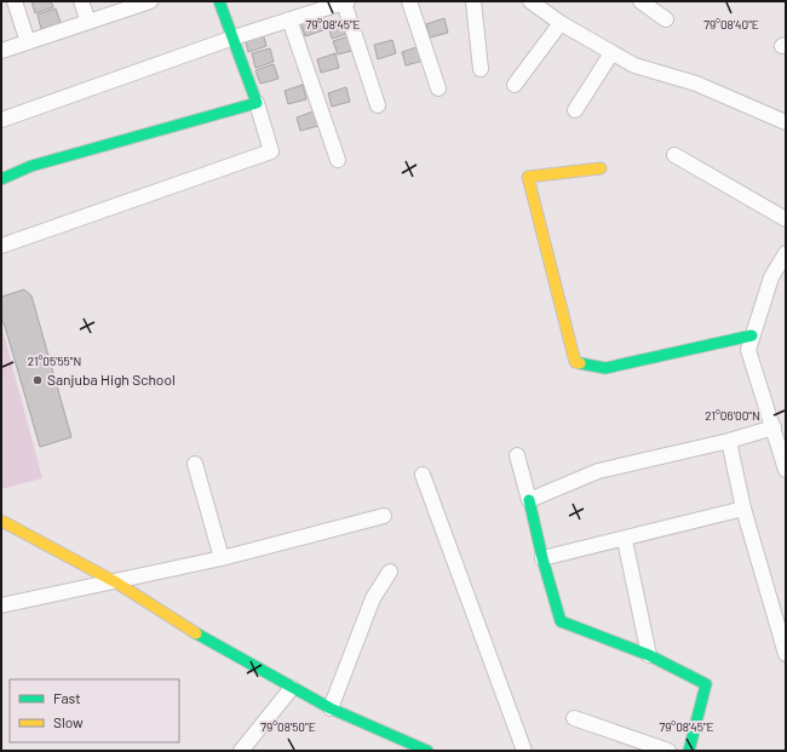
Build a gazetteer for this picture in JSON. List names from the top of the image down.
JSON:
{
  "places": ["Sanjuba High School"],
  "legend": ["Fast", "Slow"],
  "coordinates": [
    "79°08'45\"E",
    "79°08'40\"E",
    "21°05'55\"N",
    "21°06'00\"N",
    "79°08'50\"E"
  ]
}
